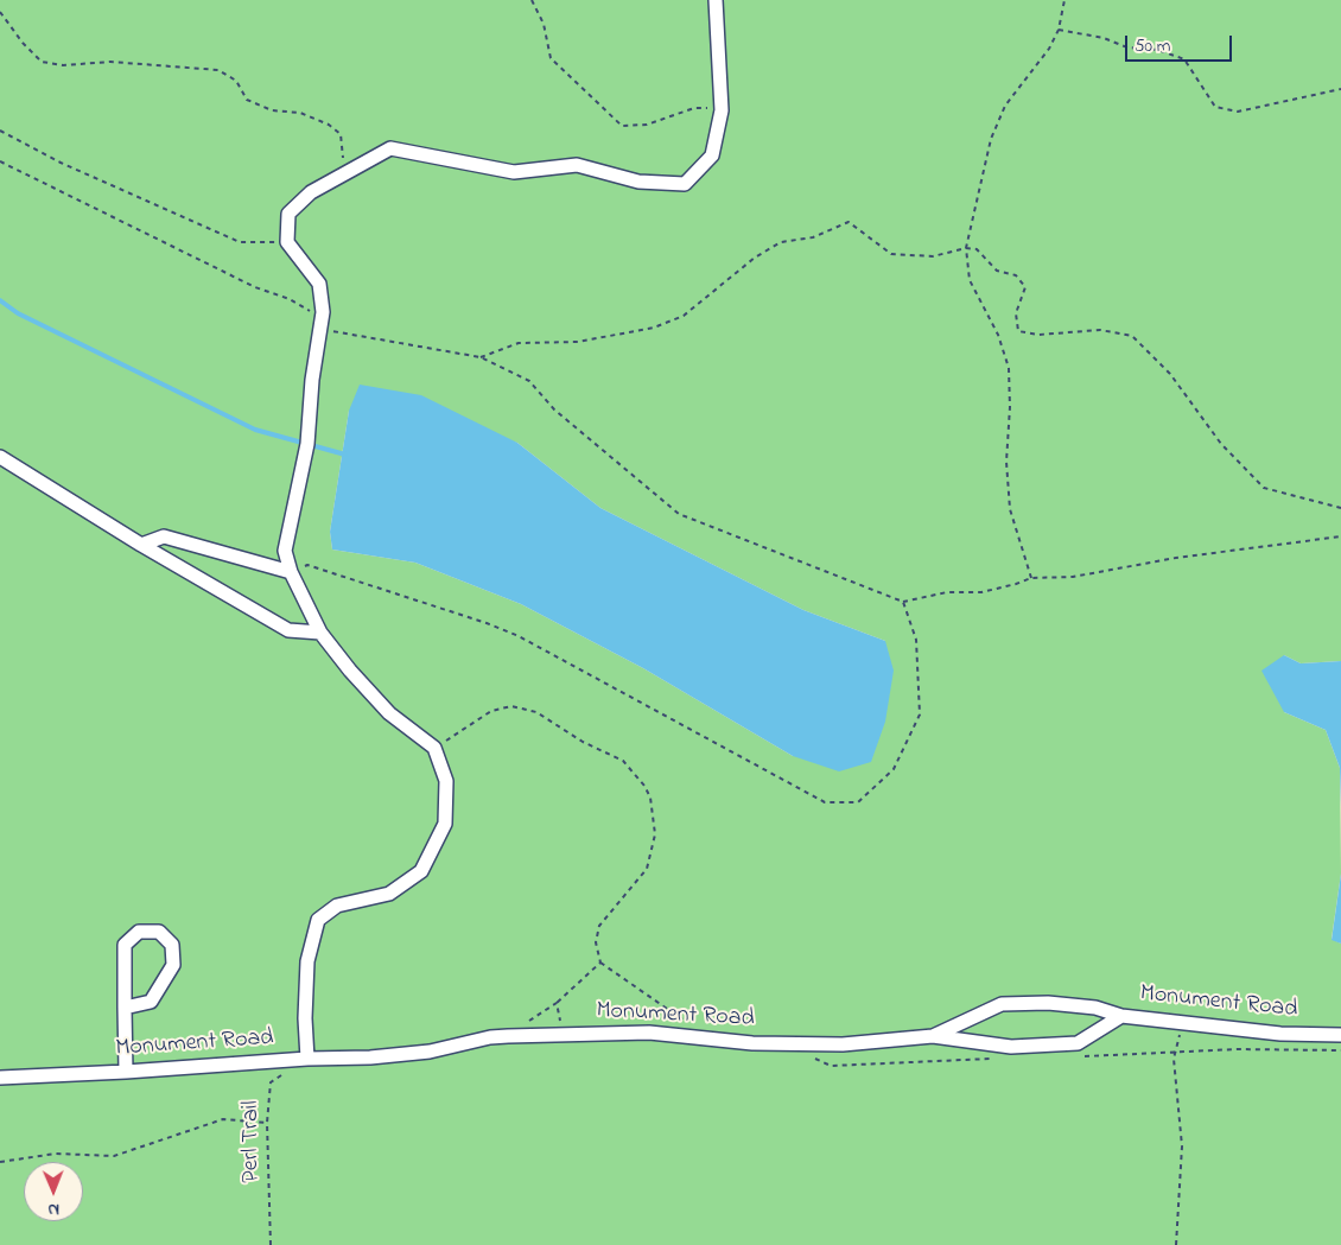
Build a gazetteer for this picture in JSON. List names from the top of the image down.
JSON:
{
  "streets": {
    "street": ["Monument Road"],
    "path": ["Perl Trail"]
  },
  "crossings": [
    ["Monument Road", "Perl Trail"]
  ],
  "scale_bar": "50 m",
  "north": "bottom"
}
